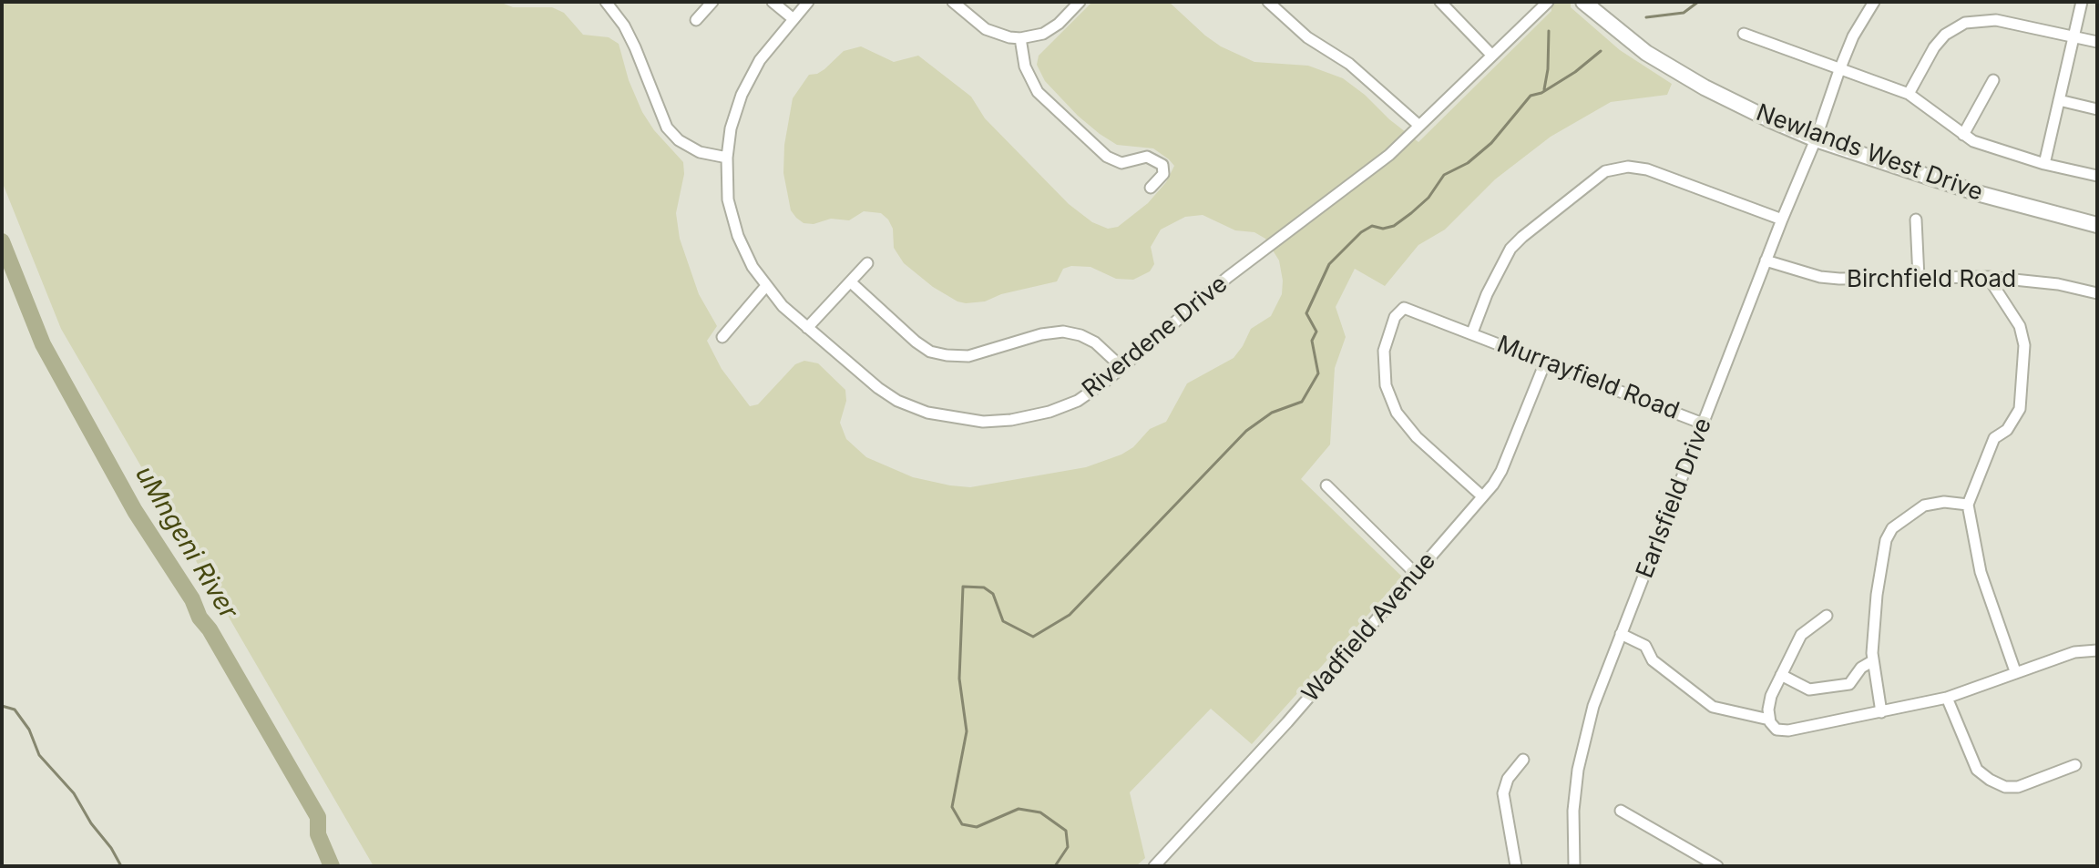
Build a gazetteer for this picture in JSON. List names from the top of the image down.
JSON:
{
  "streets": {
    "street": [
      "Newlands West Drive",
      "Birchfield Road",
      "Riverdene Drive",
      "Murrayfield Road",
      "Earlsfield Drive",
      "Wadfield Avenue"
    ]
  },
  "crossings": [
    ["Newlands West Drive", "Earlsfield Drive"],
    ["Birchfield Road", "Earlsfield Drive"],
    ["Murrayfield Road", "Earlsfield Drive"],
    ["Murrayfield Road", "Wadfield Avenue"]
  ],
  "water": ["uMngeni River"]
}
